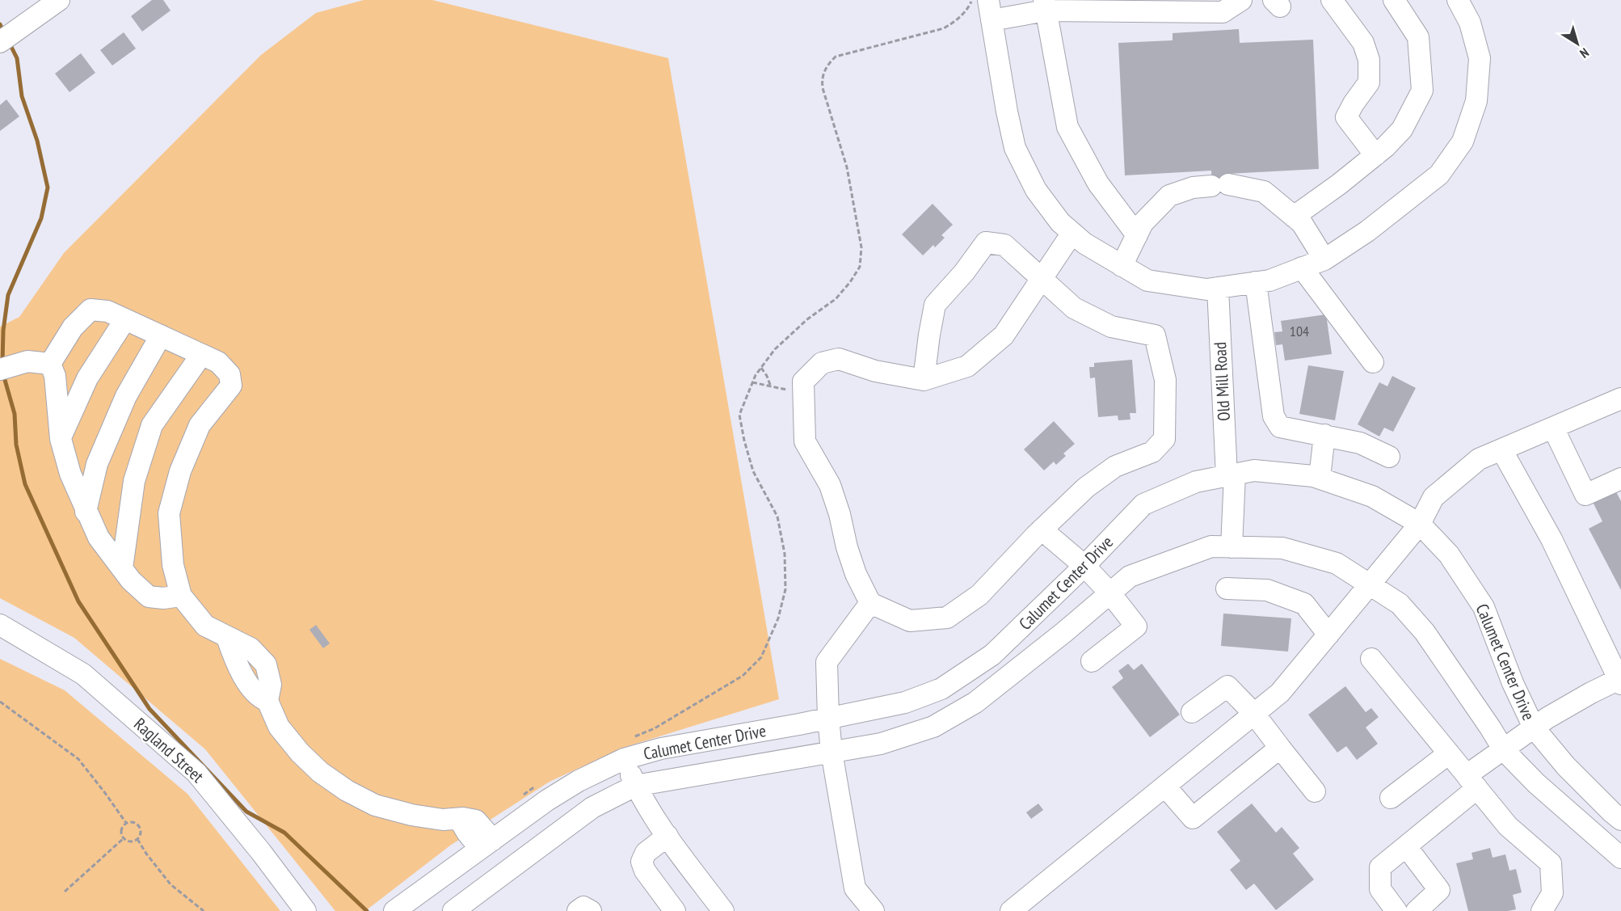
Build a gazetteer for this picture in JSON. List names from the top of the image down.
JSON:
{
  "streets": {
    "street": ["Old Mill Road", "Calumet Center Drive", "Ragland Street"]
  },
  "crossings": [
    ["Old Mill Road", "Calumet Center Drive"]
  ],
  "house_numbers": ["104"],
  "north": "bottom right"
}
